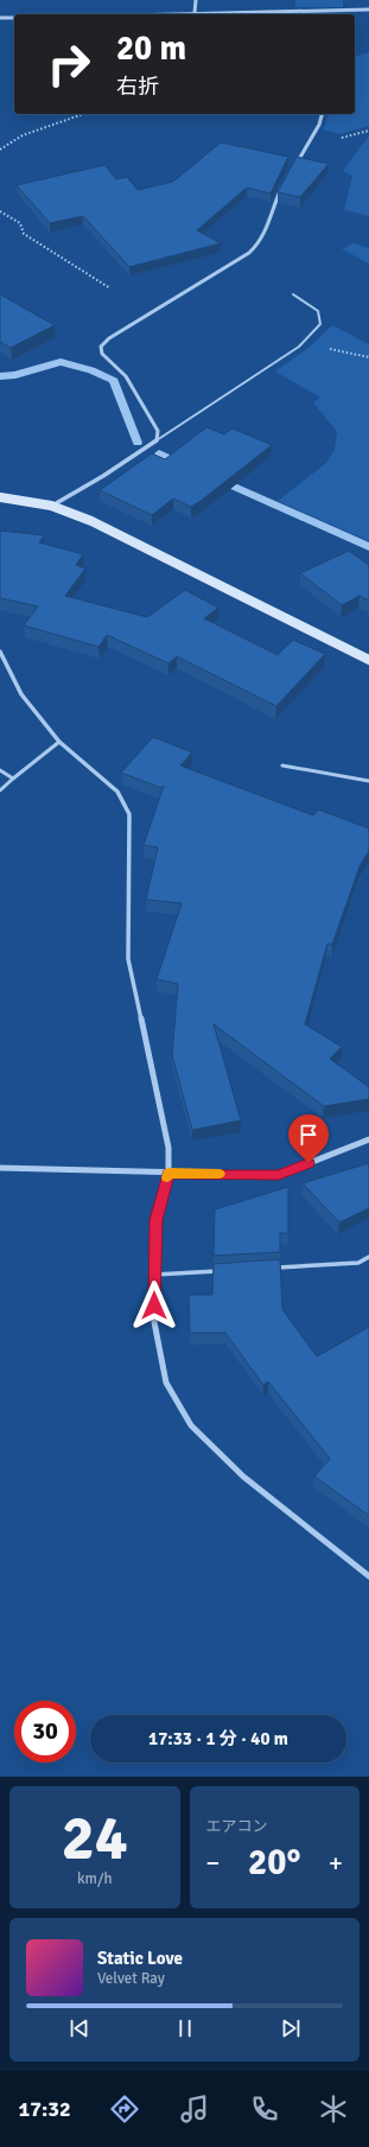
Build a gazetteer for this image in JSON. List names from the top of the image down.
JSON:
{
  "page": {
    "turn": ["20 m", "右折"],
    "limit": "30",
    "trip": "17:33 · 1 分 · 40 m",
    "tile": [
      ["24", "km/h"],
      "エアコン"
    ],
    "heat": ["−", "20°", "+"],
    "song": ["Static Love", "Velvet Ray"],
    "tabs": "17:32"
  }
}
